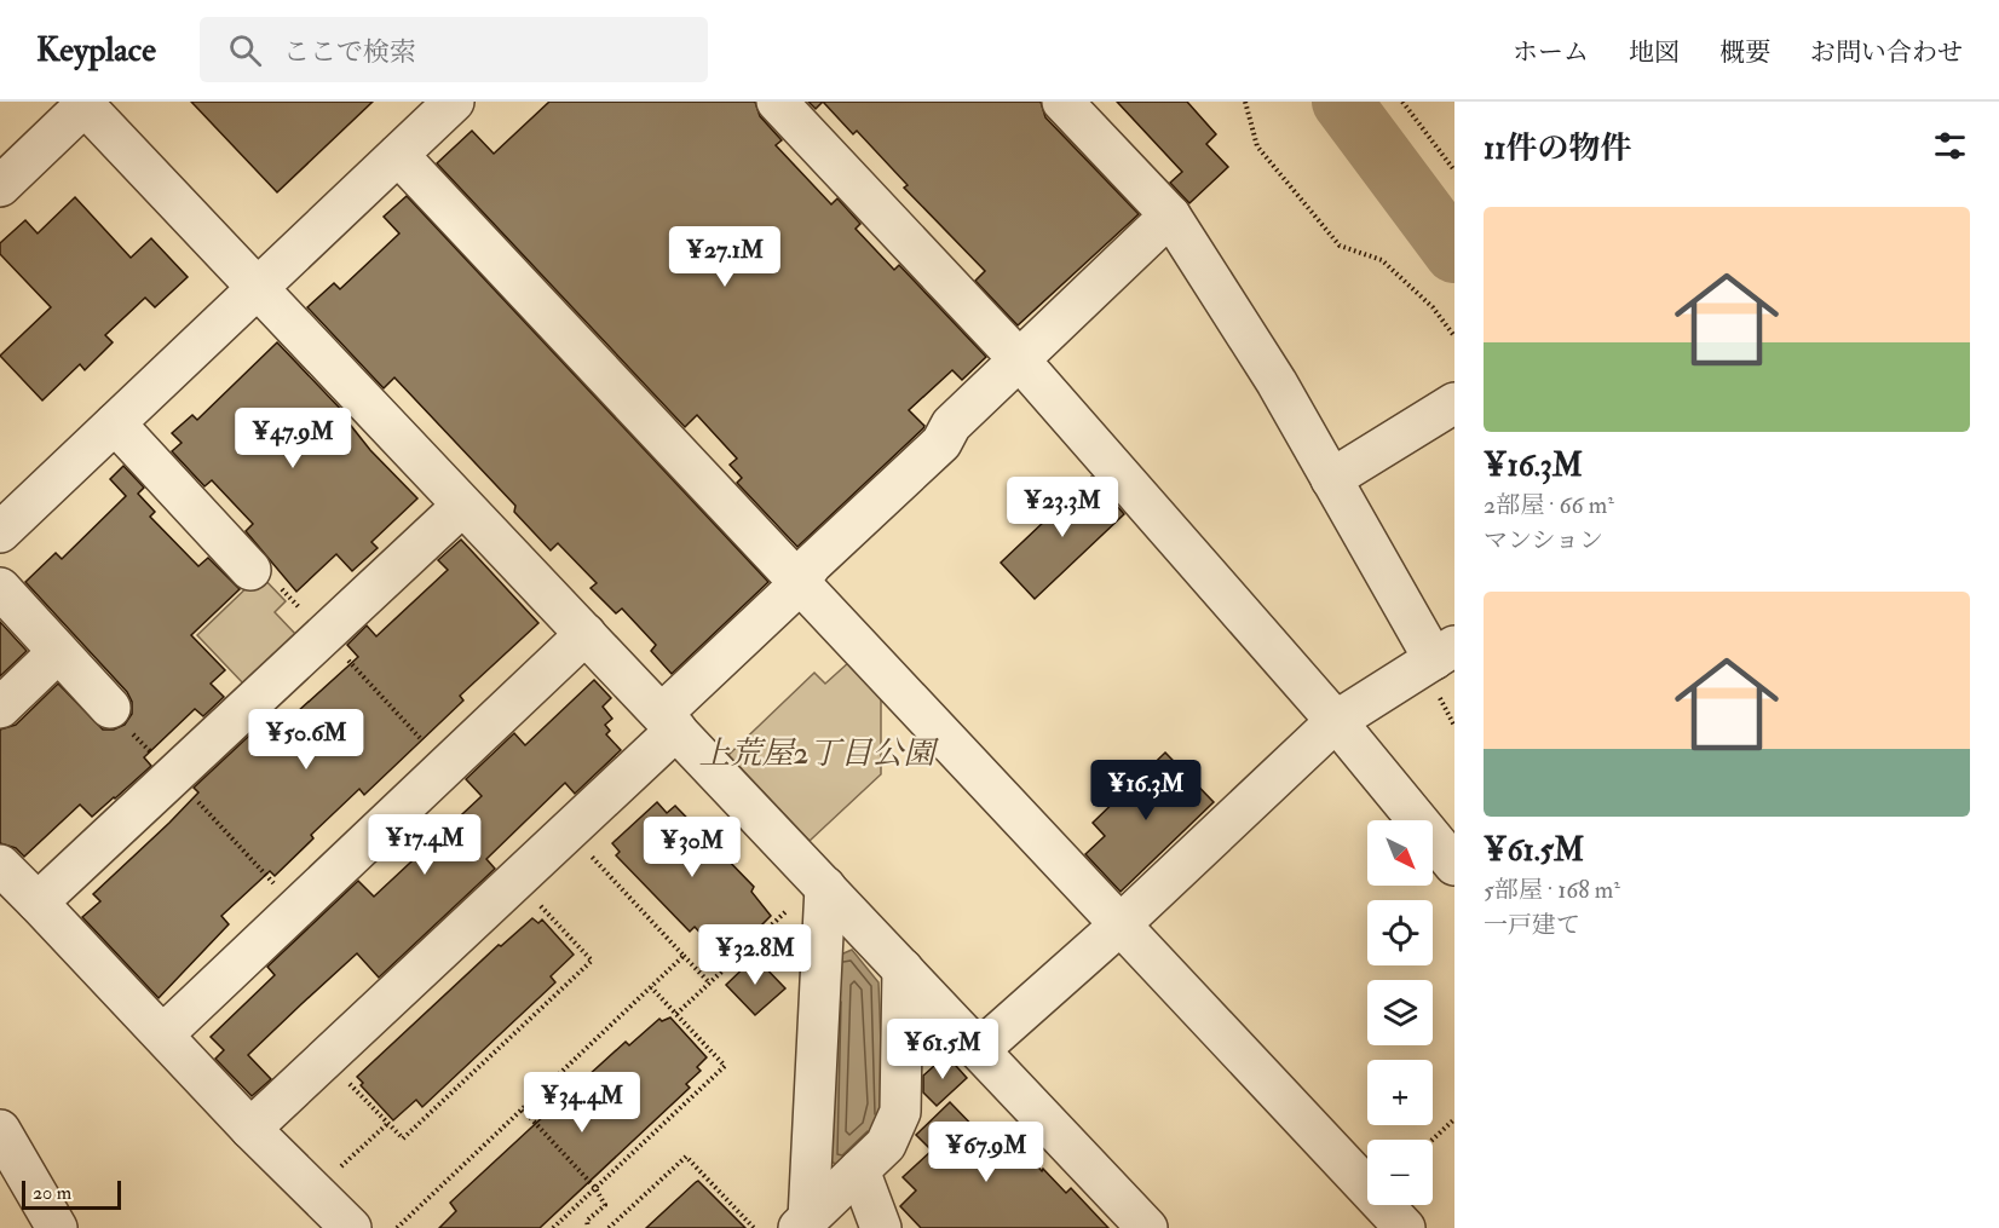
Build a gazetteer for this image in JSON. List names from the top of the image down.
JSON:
{
  "parks": ["上荒屋2丁目公園"],
  "scale_bar": "20 m",
  "north": "bottom right",
  "page": {
    "header": "Keyplace",
    "search": "ここで検索",
    "nav": [
      "ホーム",
      "地図",
      "概要",
      "お問い合わせ"
    ],
    "heading": "11件の物件",
    "list": [
      {
        "name": "¥16.3M",
        "note": "2部屋 · 66 m² · マンション"
      },
      {
        "name": "¥61.5M",
        "note": "5部屋 · 168 m² · 一戸建て"
      }
    ],
    "price": [
      "¥27.1M",
      "¥47.9M",
      "¥23.3M",
      "¥50.6M",
      "¥16.3M",
      "¥17.4M",
      "¥30M",
      "¥32.8M",
      "¥61.5M",
      "¥34.4M",
      "¥67.9M"
    ],
    "map_buttons": ["+", "−"],
    "scale": "20 m"
  }
}
